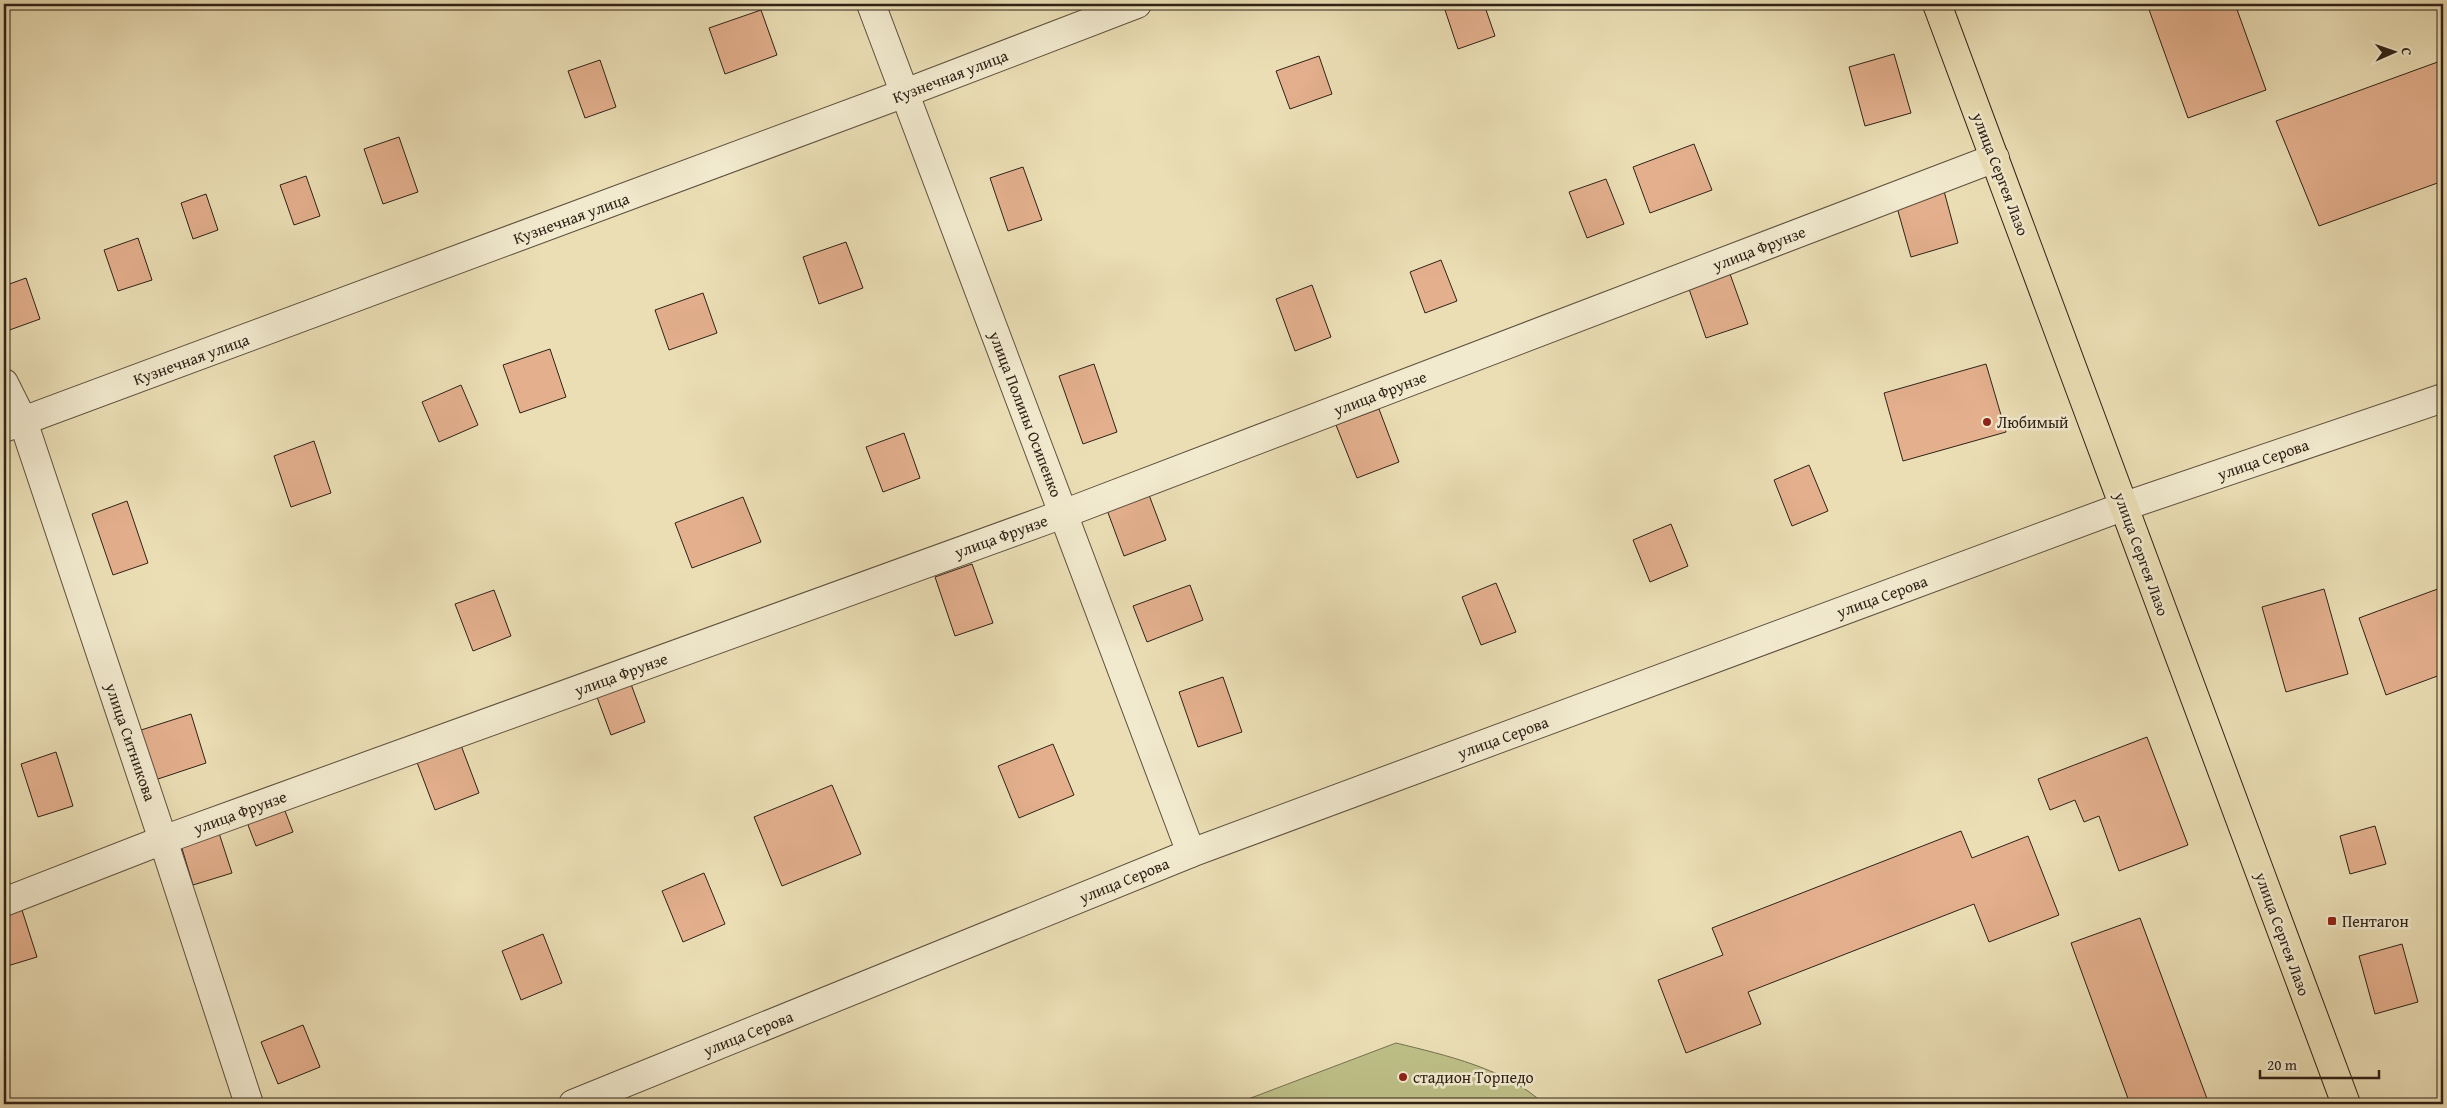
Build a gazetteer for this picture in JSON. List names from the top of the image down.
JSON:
{
  "streets": {
    "main road": ["улица Сергея Лазо"],
    "street": [
      "Кузнечная улица",
      "улица Фрунзе",
      "улица Полины Осипенко",
      "улица Серова",
      "улица Ситникова"
    ]
  },
  "crossings": [
    ["Кузнечная улица", "улица Полины Осипенко"],
    ["Кузнечная улица", "улица Ситникова"],
    ["улица Сергея Лазо", "улица Фрунзе"],
    ["улица Сергея Лазо", "улица Серова"],
    ["улица Фрунзе", "улица Полины Осипенко"],
    ["улица Фрунзе", "улица Ситникова"],
    ["улица Полины Осипенко", "улица Серова"]
  ],
  "places": {
    "other": ["Любимый", "стадион Торпедо"],
    "transit": ["Пентагон"]
  },
  "scale_bar": "20 m",
  "north": "right"
}
